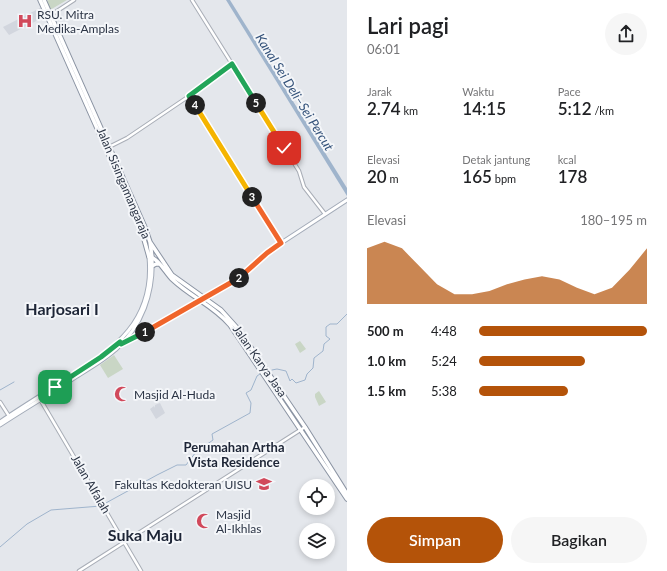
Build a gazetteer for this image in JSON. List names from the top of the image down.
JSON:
{
  "streets": {
    "highway": ["Jalan Sisingamangaraja", "Jalan Karya Jasa"],
    "street": ["Jalan Alfalah"]
  },
  "crossings": [
    ["Jalan Sisingamangaraja", "Jalan Karya Jasa"],
    ["Jalan Sisingamangaraja", "Jalan Alfalah"]
  ],
  "districts": ["Harjosari I", "Perumahan Artha Vista Residence", "Suka Maju"],
  "water": ["Kanal Sei Deli–Sei Percut"],
  "places": {
    "hospital": ["RSU. Mitra Medika-Amplas"],
    "mosque": ["Masjid Al-Huda", "Masjid Al-Ikhlas"],
    "school or university": ["Fakultas Kedokteran UISU"]
  },
  "page": {
    "heading": ["Lari pagi", "06:01"],
    "stats": [
      ["Jarak", "2.74 km"],
      ["Waktu", "14:15"],
      ["Pace", "5:12 /km"],
      ["Elevasi", "20 m"],
      ["Detak jantung", "165 bpm"],
      ["kcal", "178"]
    ],
    "pins": [
      "5",
      "4",
      "3",
      "2",
      "1"
    ],
    "chart": ["Elevasi", "180–195 m"],
    "list": [
      {
        "name": "500 m",
        "note": "4:48"
      },
      {
        "name": "1.0 km",
        "note": "5:24"
      },
      {
        "name": "1.5 km",
        "note": "5:38"
      }
    ],
    "buttons": ["Simpan", "Bagikan"]
  }
}
